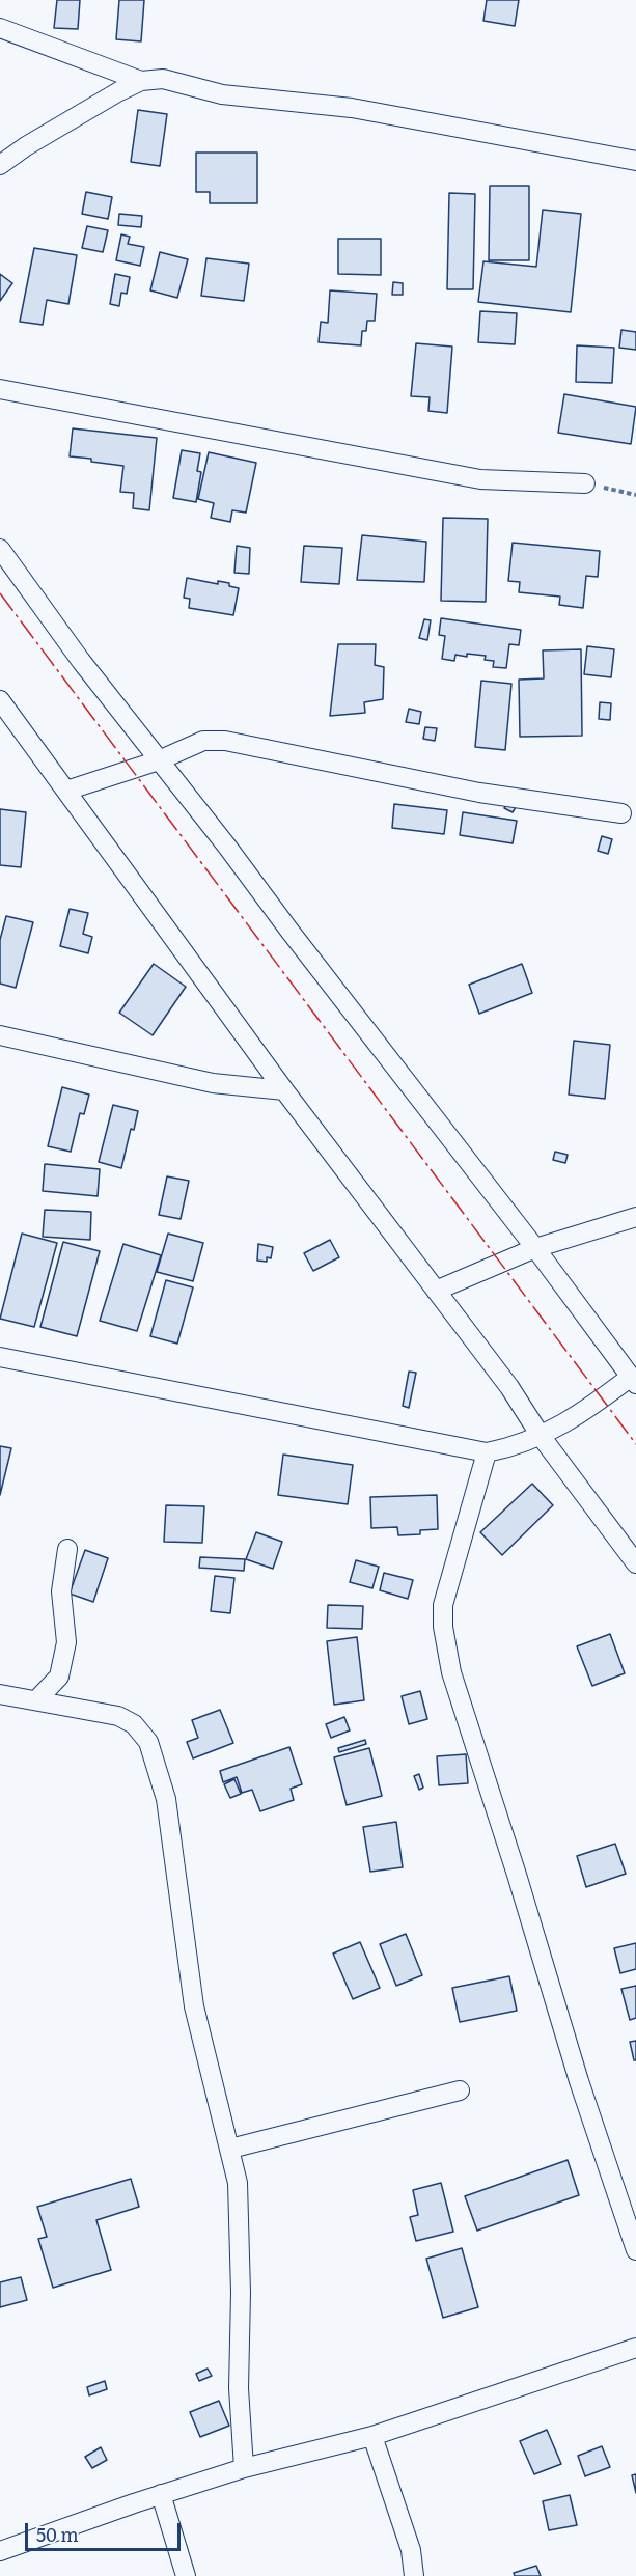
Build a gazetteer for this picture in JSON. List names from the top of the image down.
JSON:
{
  "scale_bar": "50 m"
}
